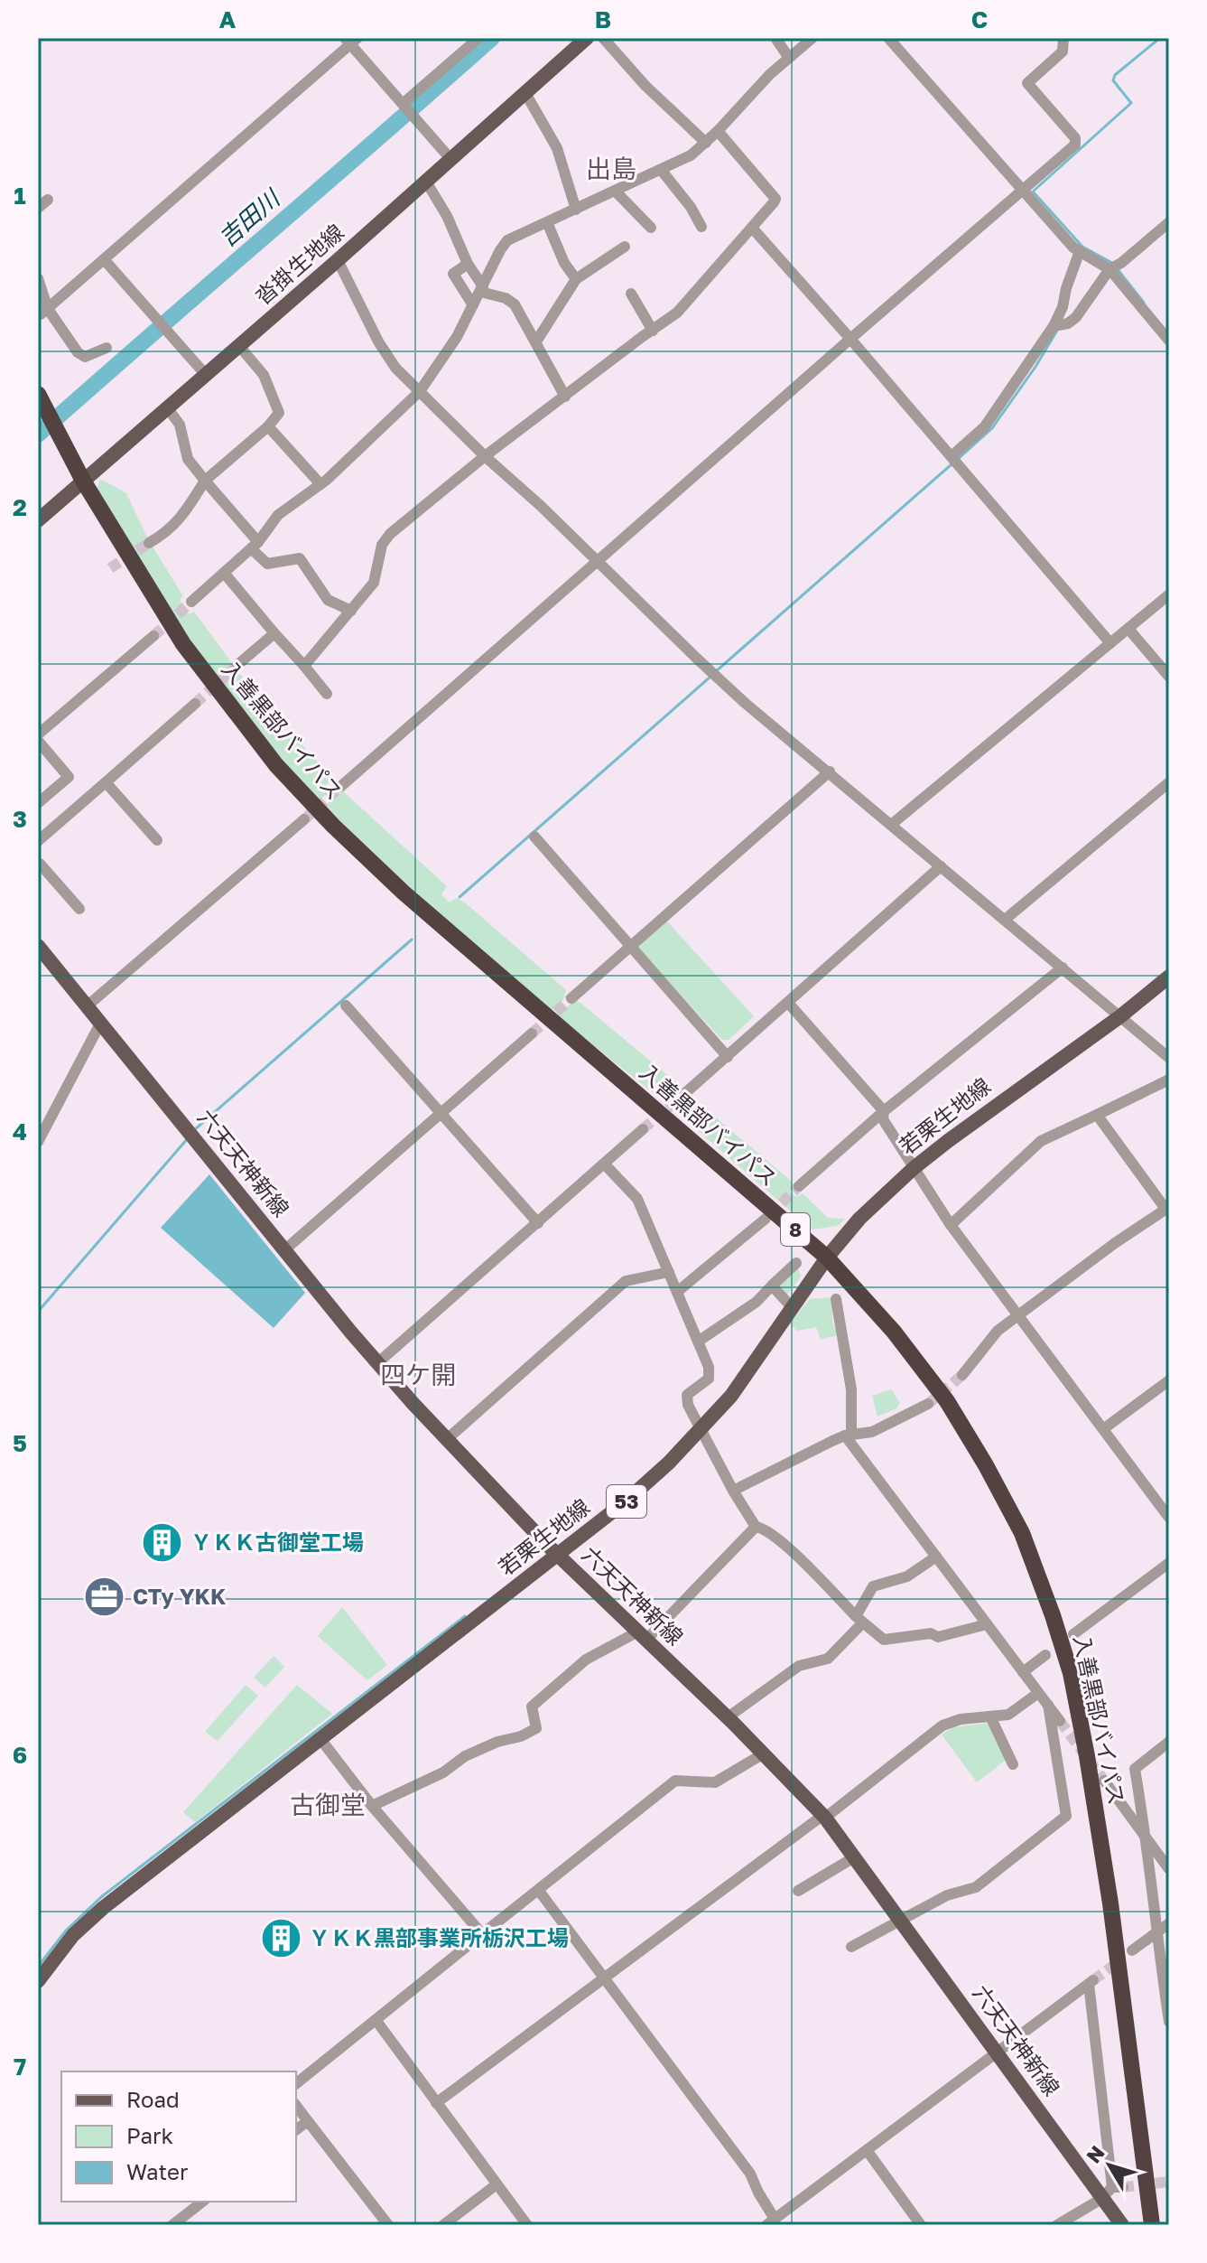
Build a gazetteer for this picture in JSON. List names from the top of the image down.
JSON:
{
  "streets": {
    "highway": ["入善黒部バイパス", "8"],
    "main road": [
      "沓掛生地線",
      "若栗生地線",
      "六天天神新線",
      "53"
    ]
  },
  "crossings": [
    ["沓掛生地線", "入善黒部バイパス"],
    ["入善黒部バイパス", "若栗生地線"],
    ["若栗生地線", "六天天神新線"]
  ],
  "districts": ["出島", "四ケ開", "古御堂"],
  "water": ["吉田川"],
  "places": {
    "building": ["ＹＫＫ古御堂工場", "ＹＫＫ黒部事業所栃沢工場"],
    "office": ["CTy YKK"]
  },
  "legend": ["Road", "Park", "Water"],
  "north": "top left",
  "grid": {
    "columns": ["A", "B", "C"],
    "rows": [
      "1",
      "2",
      "3",
      "4",
      "5",
      "6",
      "7"
    ]
  }
}
